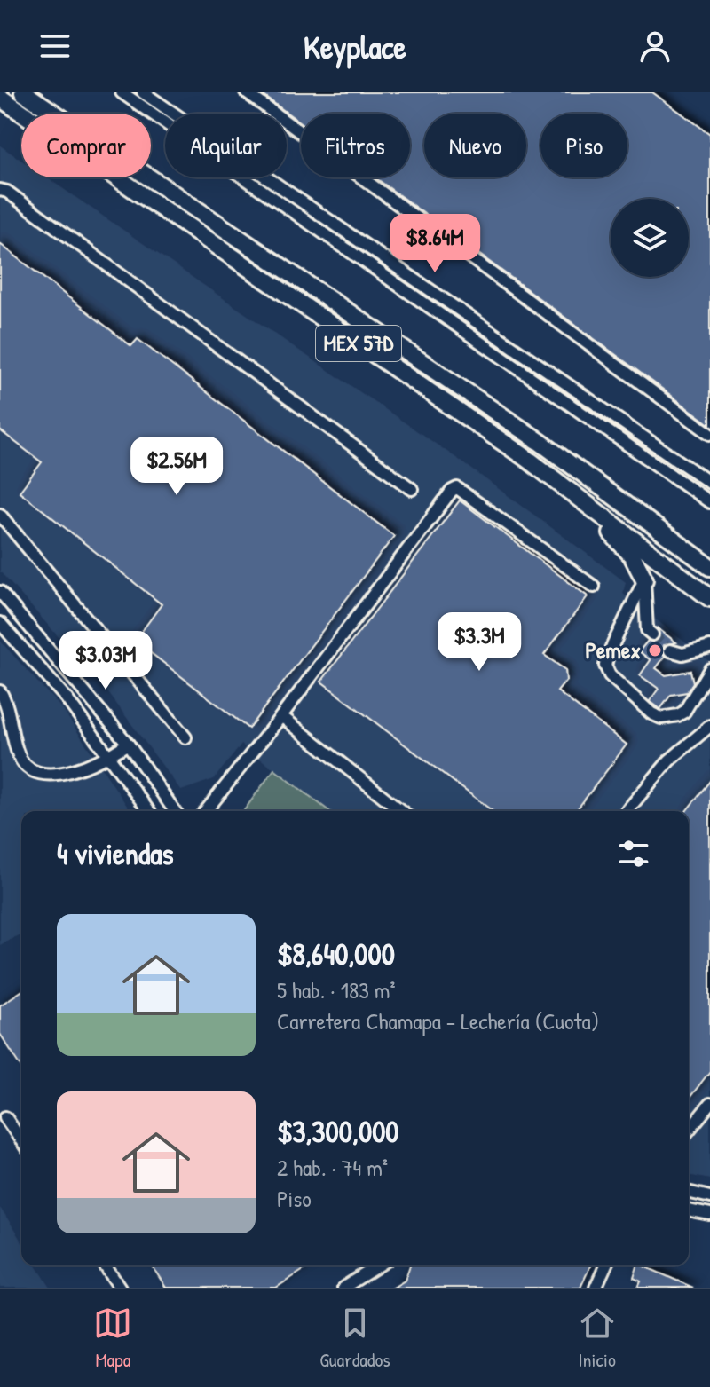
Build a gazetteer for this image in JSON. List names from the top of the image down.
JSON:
{
  "streets": {
    "highway": ["MEX 57D"]
  },
  "places": ["Pemex"],
  "page": {
    "header": "Keyplace",
    "chip": [
      "Comprar",
      "Alquilar",
      "Filtros",
      "Nuevo",
      "Piso"
    ],
    "price": [
      "$8.64M",
      "$2.56M",
      "$3.3M",
      "$3.03M"
    ],
    "heading": "4 viviendas",
    "list": [
      {
        "name": "$8,640,000",
        "note": "5 hab. · 183 m² · Carretera Chamapa - Lechería (Cuota)"
      },
      {
        "name": "$3,300,000",
        "note": "2 hab. · 74 m² · Piso"
      }
    ],
    "tabs": ["Mapa", "Guardados", "Inicio"]
  }
}
